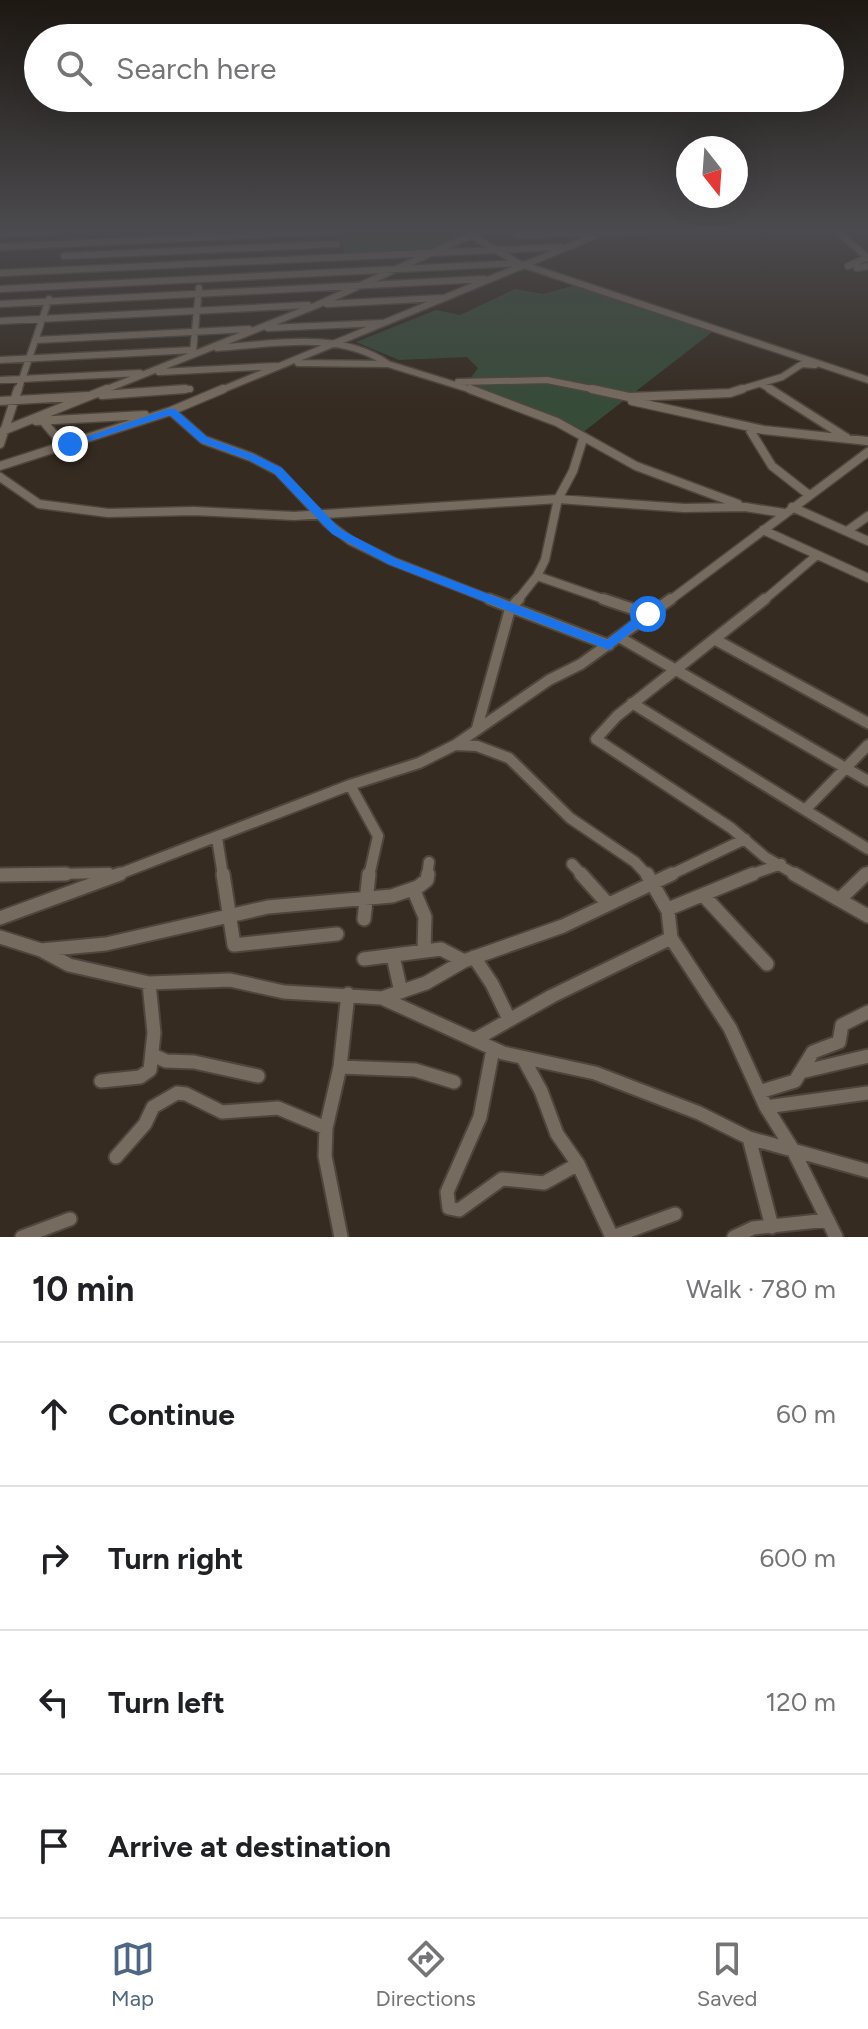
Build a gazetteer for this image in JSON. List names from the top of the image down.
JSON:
{
  "north": "bottom",
  "page": {
    "search": "Search here",
    "heading": ["10 min", "Walk · 780 m"],
    "list": [
      ["Continue", "60 m"],
      ["Turn right", "600 m"],
      ["Turn left", "120 m"],
      "Arrive at destination"
    ],
    "nav": ["Map", "Directions", "Saved"]
  }
}
